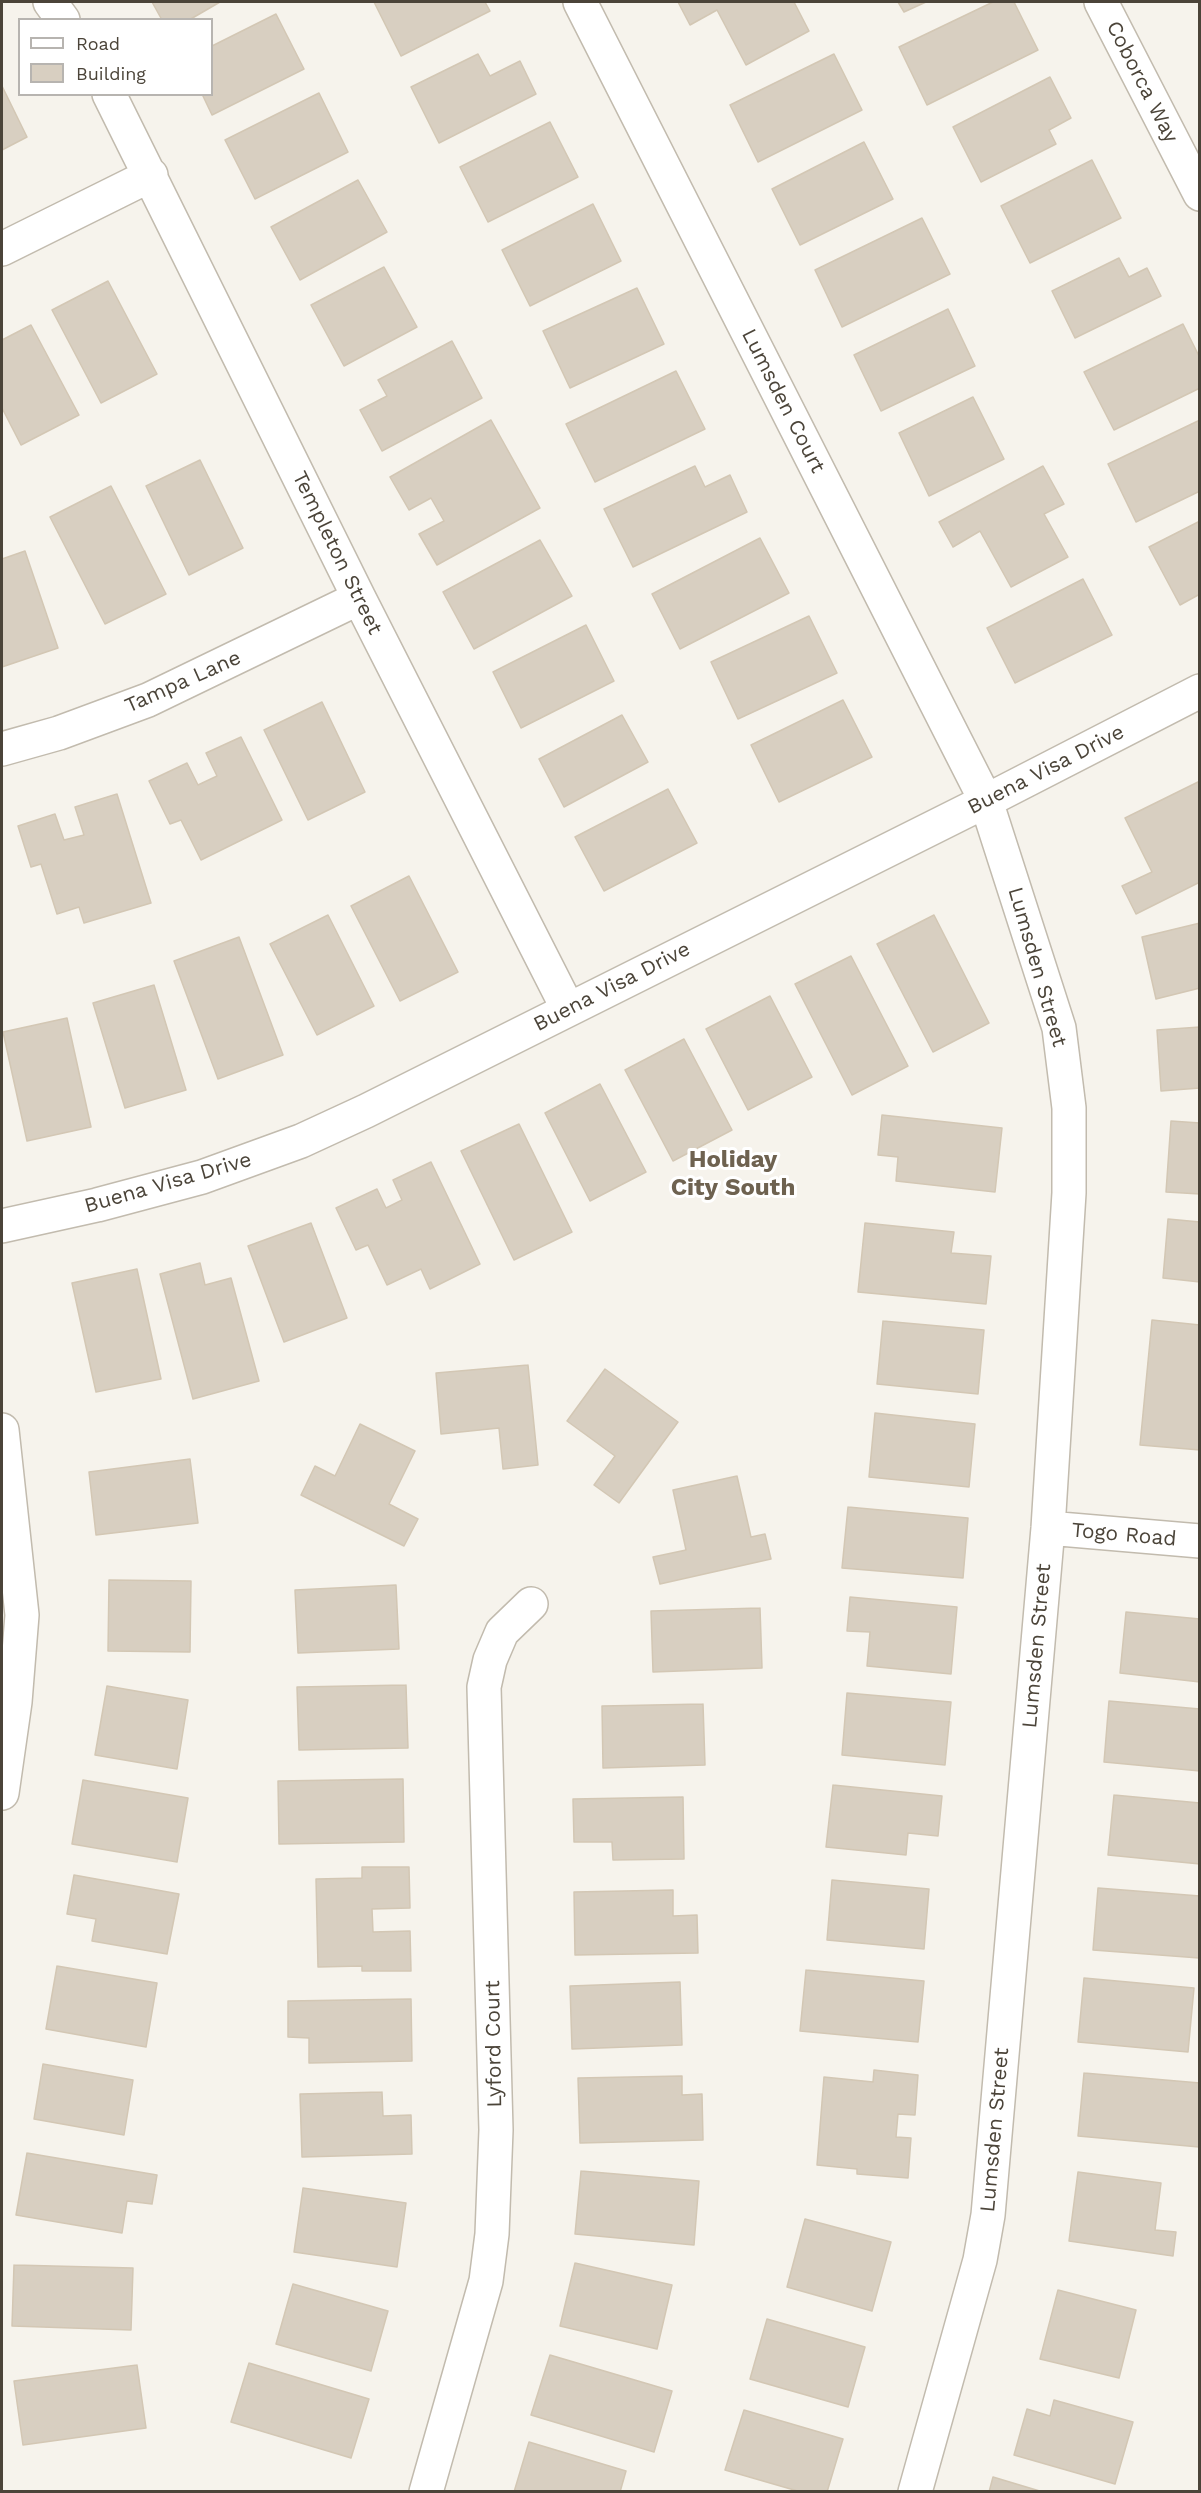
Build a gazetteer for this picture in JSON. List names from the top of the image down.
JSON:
{
  "streets": {
    "street": [
      "Coborca Way",
      "Lumsden Court",
      "Templeton Street",
      "Tampa Lane",
      "Buena Visa Drive",
      "Lumsden Street",
      "Togo Road",
      "Lyford Court"
    ]
  },
  "crossings": [
    ["Lumsden Court", "Buena Visa Drive"],
    ["Lumsden Court", "Lumsden Street"],
    ["Templeton Street", "Tampa Lane"],
    ["Templeton Street", "Buena Visa Drive"],
    ["Buena Visa Drive", "Lumsden Street"],
    ["Lumsden Street", "Togo Road"]
  ],
  "districts": ["Holiday City South"],
  "legend": ["Road", "Building"]
}
